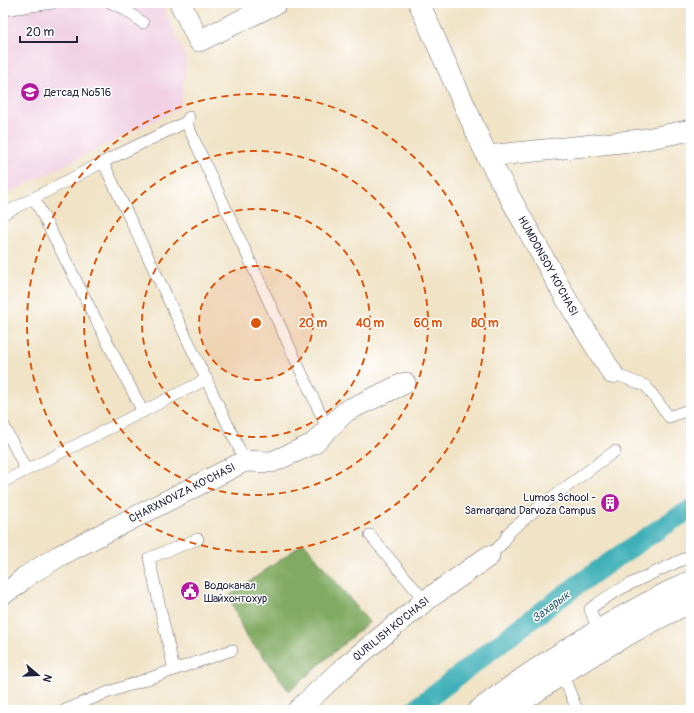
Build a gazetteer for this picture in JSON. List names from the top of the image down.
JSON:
{
  "streets": {
    "street": ["HUMDONSOY KO'CHASI", "CHARXNOVZA KO'CHASI", "QURILISH KO'CHASI"]
  },
  "water": ["Захарык"],
  "places": {
    "school or university": ["Детсад №516"],
    "building": ["Lumos School - Samarqand Darvoza Campus"],
    "public building": ["Водоканал Шайхонтохур"]
  },
  "scale_bar": "20 m",
  "north": "right",
  "rings": [
    "20 m",
    "40 m",
    "60 m",
    "80 m"
  ]
}
